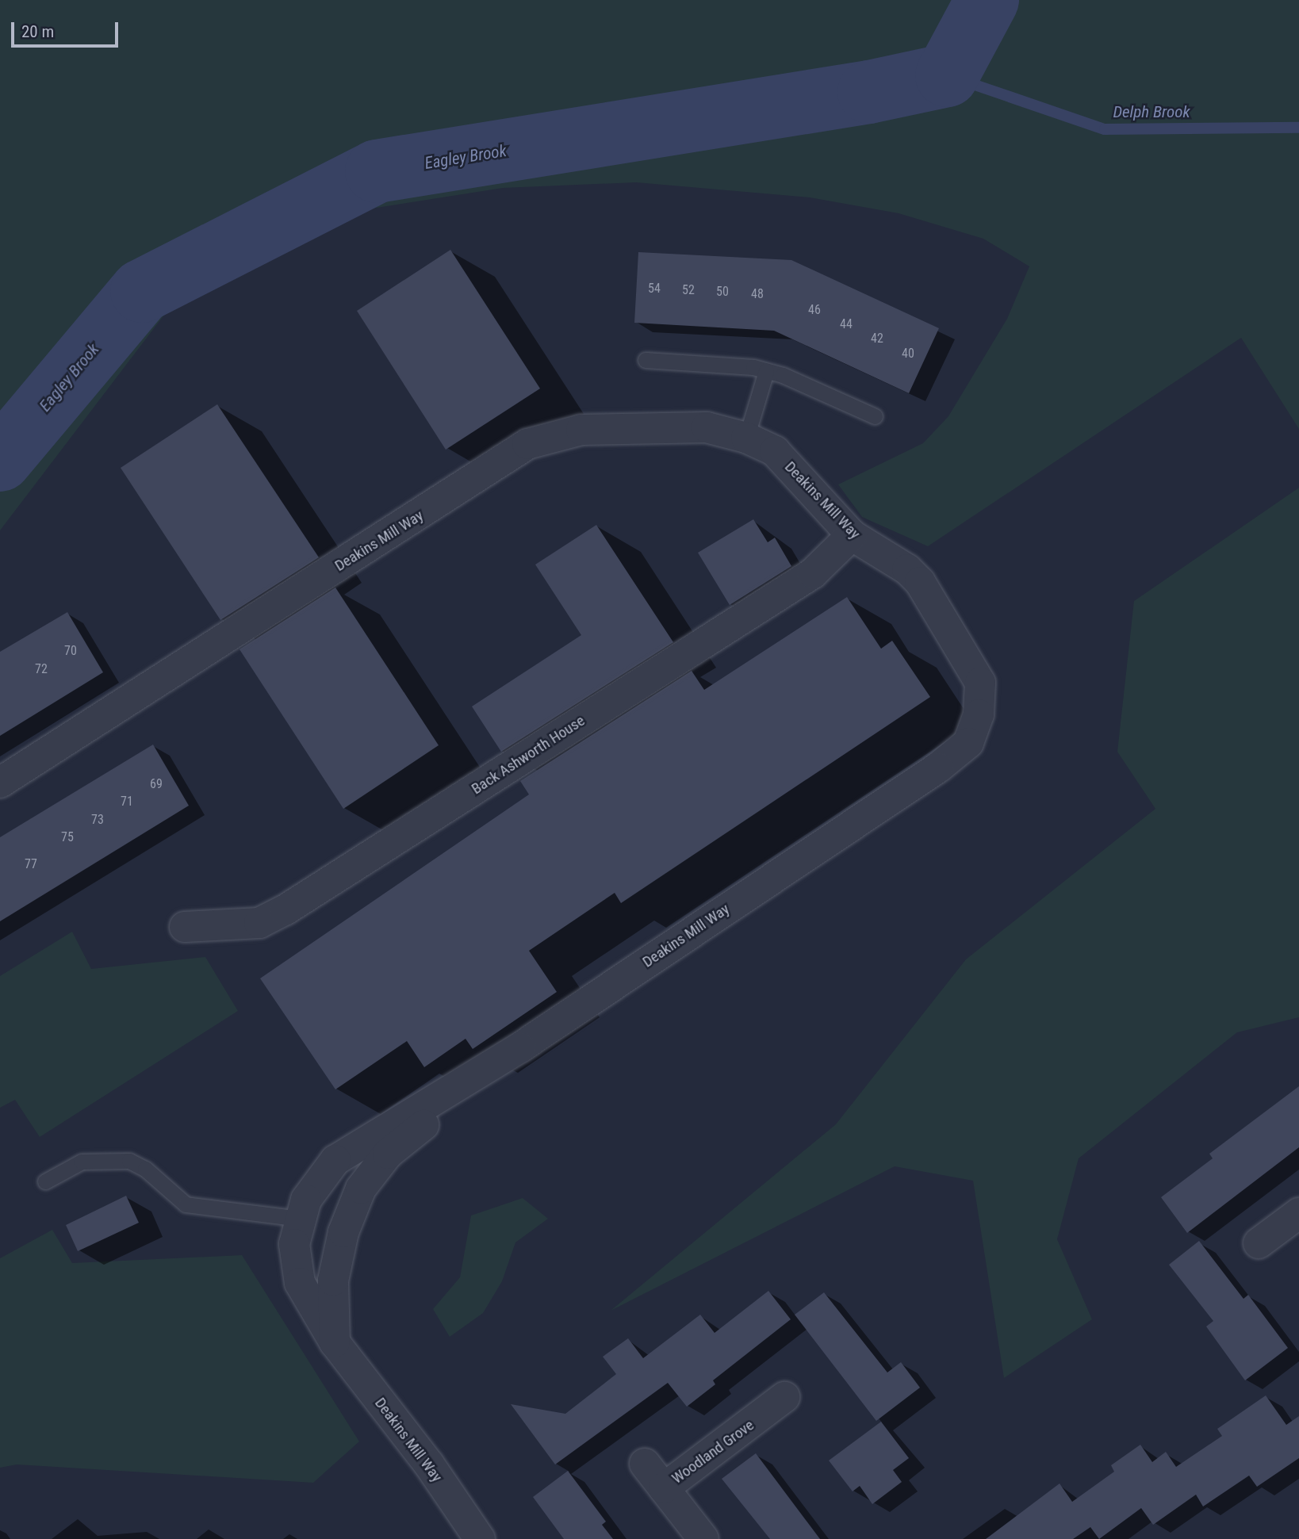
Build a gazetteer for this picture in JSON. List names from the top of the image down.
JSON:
{
  "streets": {
    "street": ["Deakins Mill Way", "Back Ashworth House", "Woodland Grove"]
  },
  "crossings": [
    ["Deakins Mill Way", "Back Ashworth House"]
  ],
  "water": ["Delph Brook", "Eagley Brook"],
  "house_numbers": [
    "54",
    "52",
    "50",
    "48",
    "46",
    "44",
    "42",
    "40",
    "70",
    "72",
    "69",
    "71",
    "73",
    "75",
    "77"
  ],
  "scale_bar": "20 m"
}
